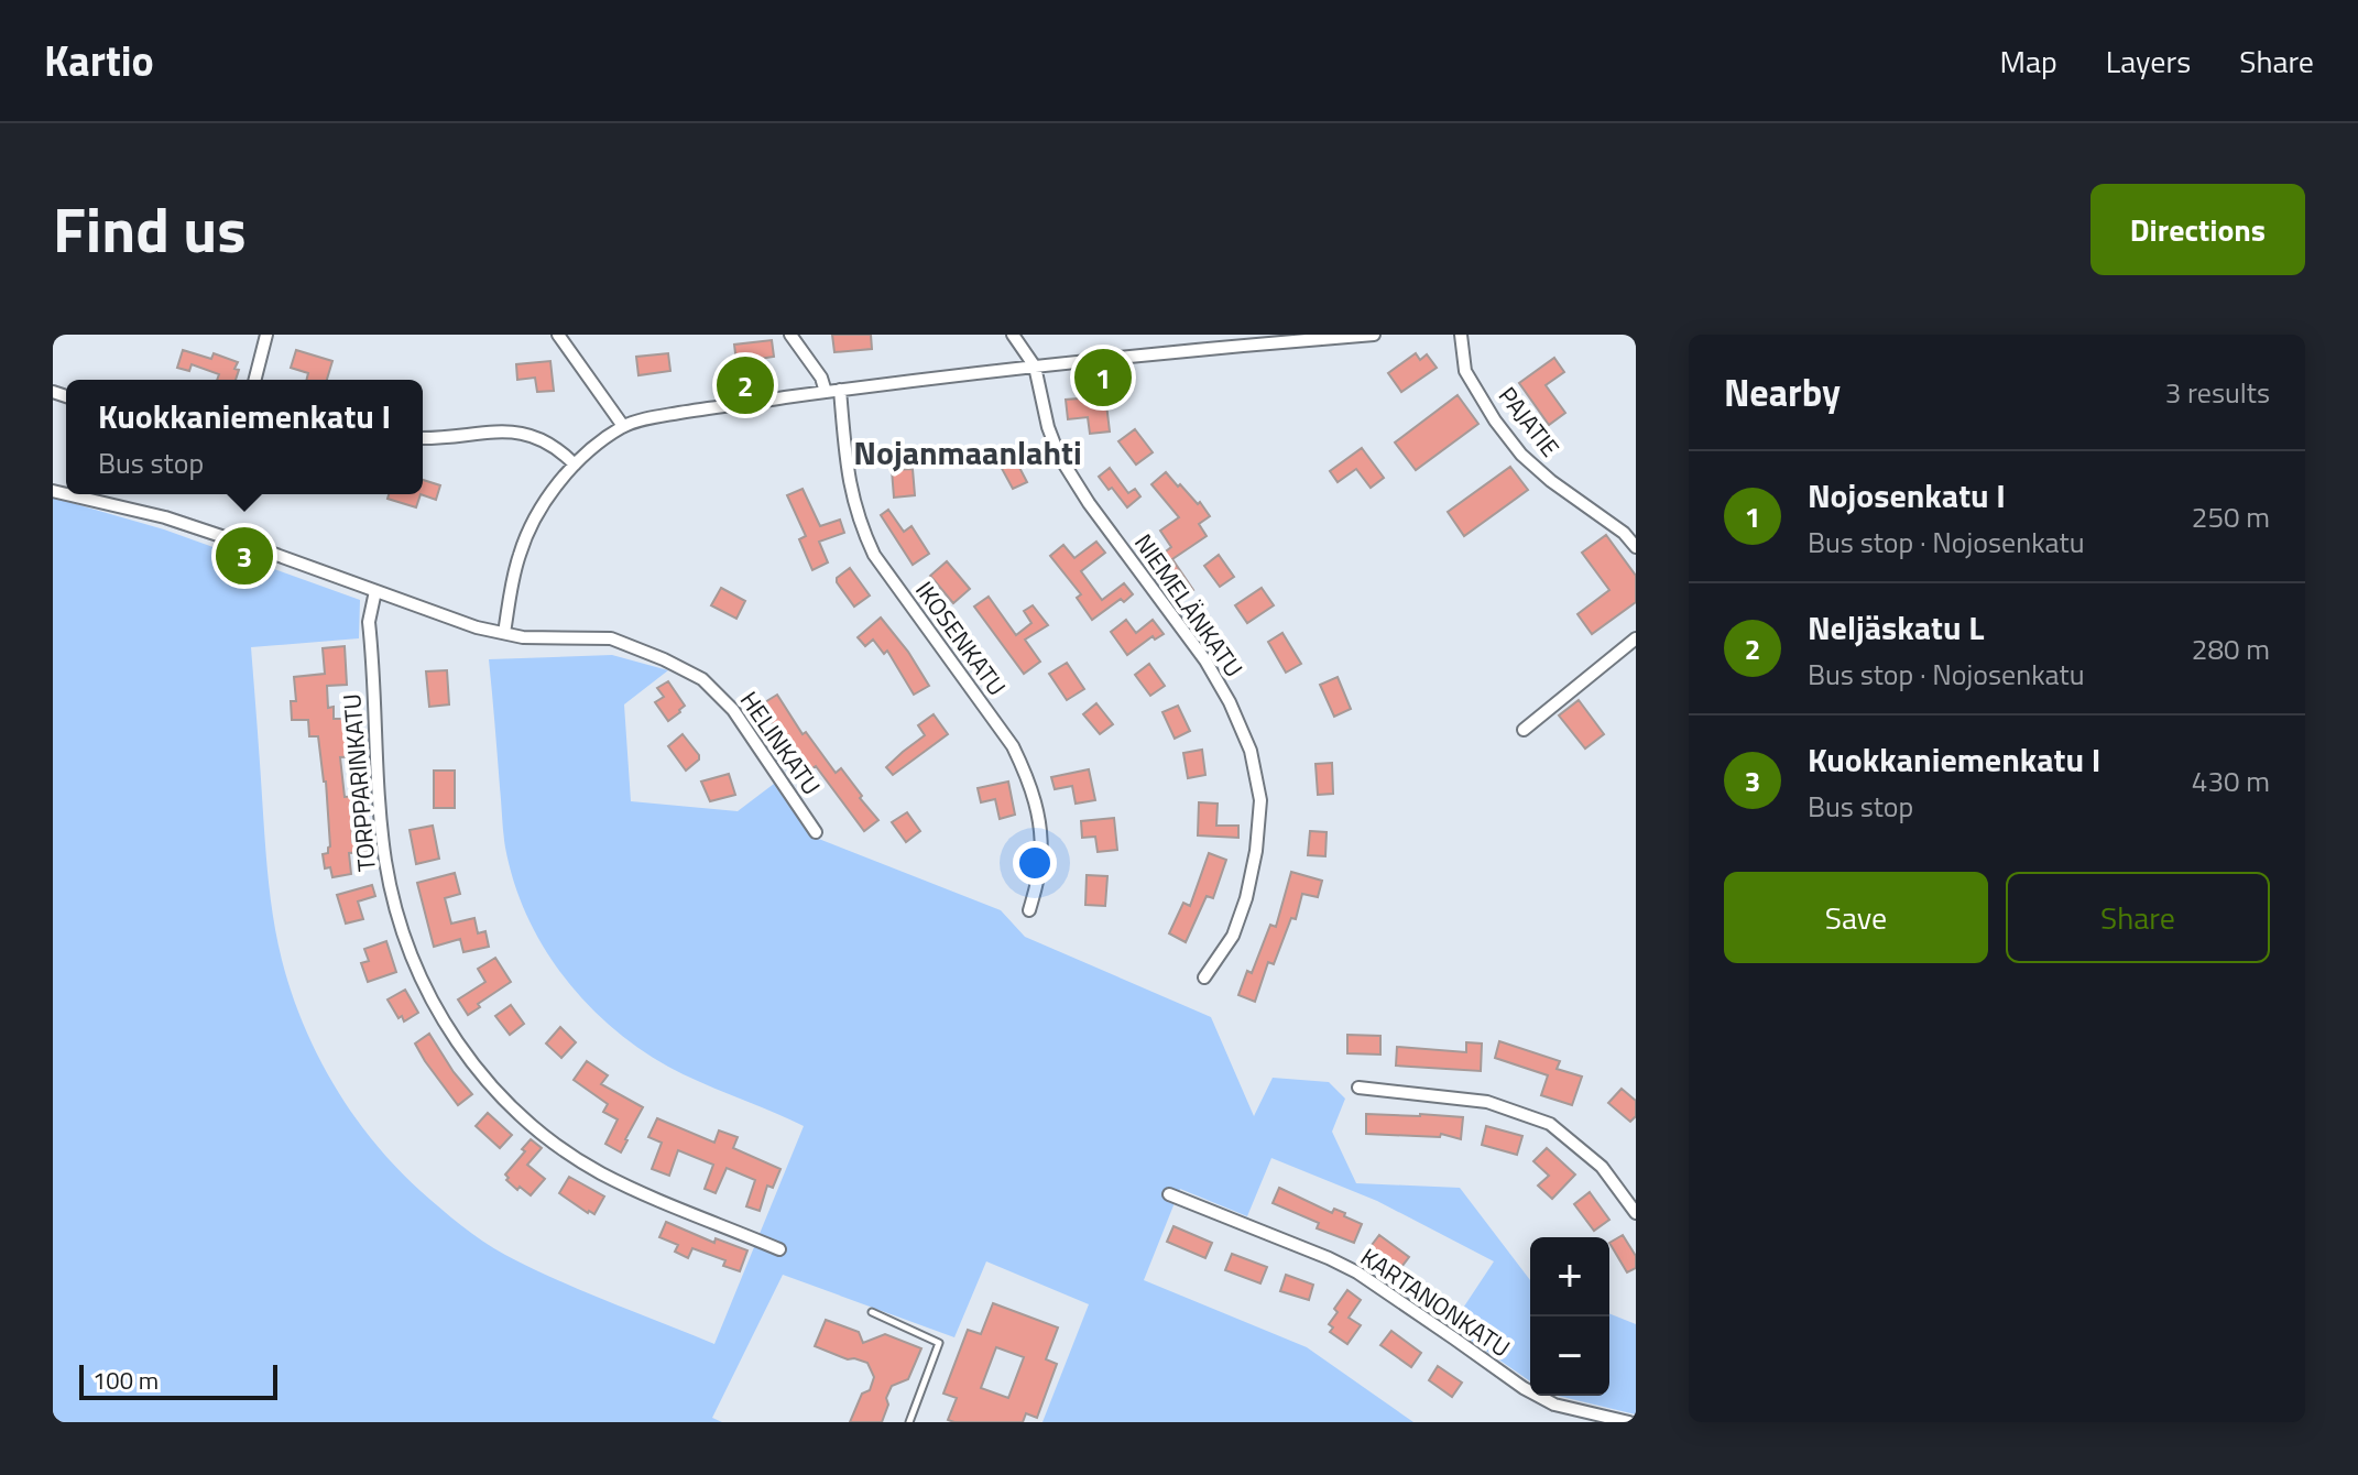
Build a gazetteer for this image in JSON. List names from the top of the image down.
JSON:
{
  "streets": {
    "street": [
      "PAJATIE",
      "NIEMELÄNKATU",
      "IKOSENKATU",
      "HELINKATU",
      "TORPPARINKATU",
      "KARTANONKATU"
    ]
  },
  "crossings": [
    ["HELINKATU", "TORPPARINKATU"]
  ],
  "districts": ["Nojanmaanlahti"],
  "scale_bar": "100 m",
  "page": {
    "header": "Kartio",
    "nav": ["Map", "Layers", "Share"],
    "title": "Find us",
    "buttons": [
      "Directions",
      ["Save", "Share"]
    ],
    "heading": ["Nearby", "3 results"],
    "pins": ["1", "2", "3"],
    "popup": ["Kuokkaniemenkatu I", "Bus stop"],
    "list": [
      {
        "mark": "1",
        "name": "Nojosenkatu I",
        "note": "Bus stop · Nojosenkatu",
        "value": "250 m"
      },
      {
        "mark": "2",
        "name": "Neljäskatu L",
        "note": "Bus stop · Nojosenkatu",
        "value": "280 m"
      },
      {
        "mark": "3",
        "name": "Kuokkaniemenkatu I",
        "note": "Bus stop",
        "value": "430 m"
      }
    ],
    "map_buttons": ["+", "−"],
    "scale": "100 m"
  }
}
